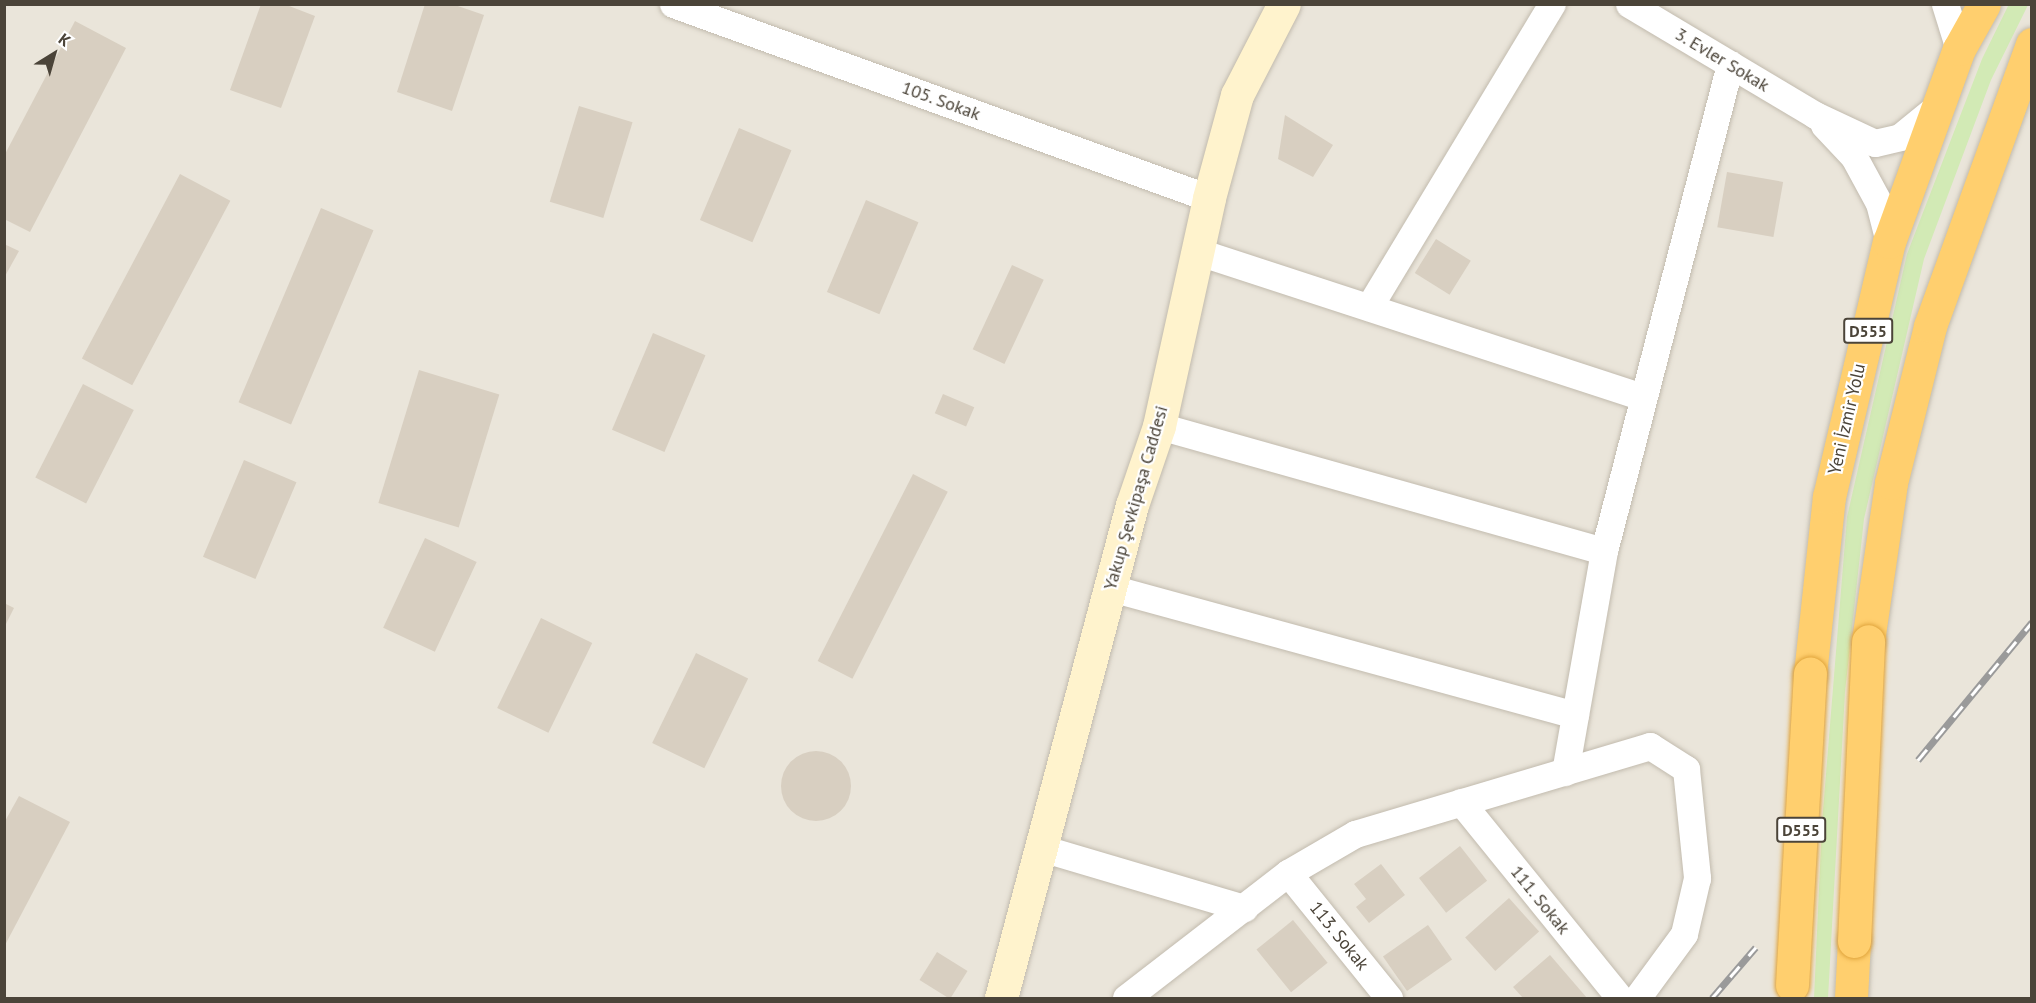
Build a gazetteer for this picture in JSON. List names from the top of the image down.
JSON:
{
  "streets": {
    "highway": ["D555", "Yeni İzmir Yolu"],
    "main road": ["Yakup Şevkipaşa Caddesi"],
    "street": [
      "3. Evler Sokak",
      "105. Sokak",
      "111. Sokak",
      "113. Sokak"
    ]
  },
  "crossings": [
    ["105. Sokak", "Yakup Şevkipaşa Caddesi"]
  ],
  "north": "top right"
}
